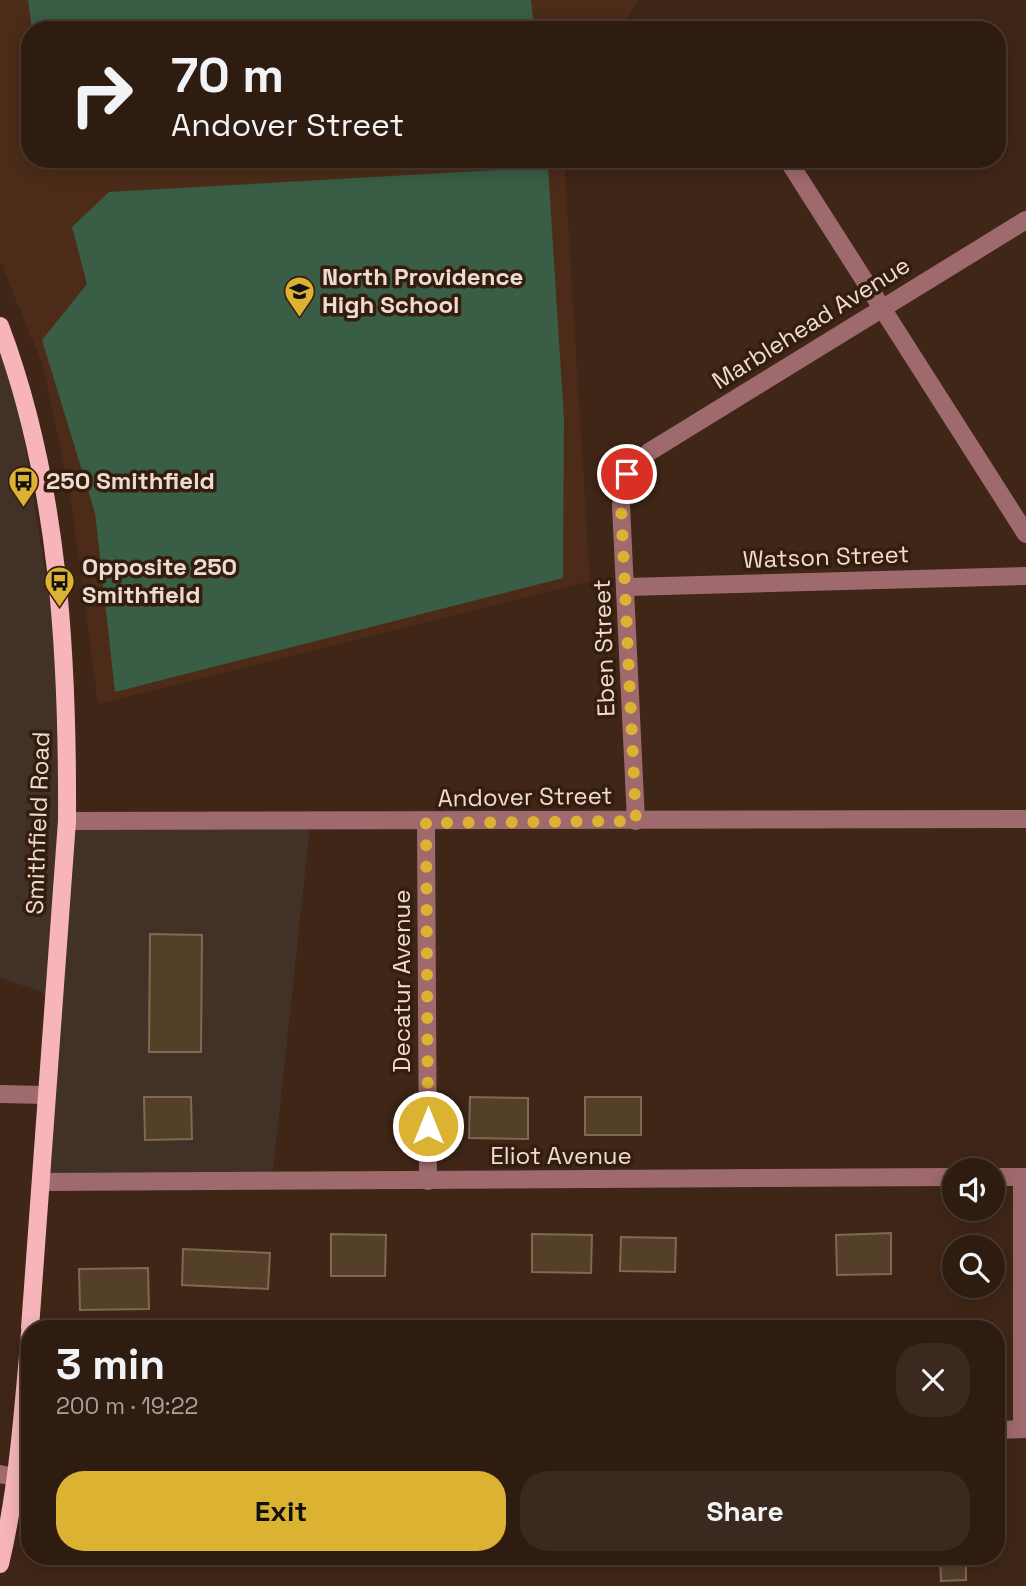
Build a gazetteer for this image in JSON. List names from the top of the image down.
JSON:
{
  "streets": {
    "main road": ["Smithfield Road"],
    "street": [
      "Marblehead Avenue",
      "Watson Street",
      "Eben Street",
      "Andover Street",
      "Decatur Avenue",
      "Eliot Avenue"
    ]
  },
  "crossings": [
    ["Marblehead Avenue", "Eben Street"],
    ["Watson Street", "Eben Street"],
    ["Eben Street", "Andover Street"],
    ["Andover Street", "Smithfield Road"],
    ["Andover Street", "Decatur Avenue"],
    ["Smithfield Road", "Eliot Avenue"],
    ["Decatur Avenue", "Eliot Avenue"]
  ],
  "places": {
    "school or university": ["North Providence High School"],
    "bus stop": ["250 Smithfield", "Opposite 250 Smithfield"]
  },
  "page": {
    "turn": ["70 m", "Andover Street"],
    "heading": ["3 min", "200 m · 19:22"],
    "buttons": ["Exit", "Share"]
  }
}
